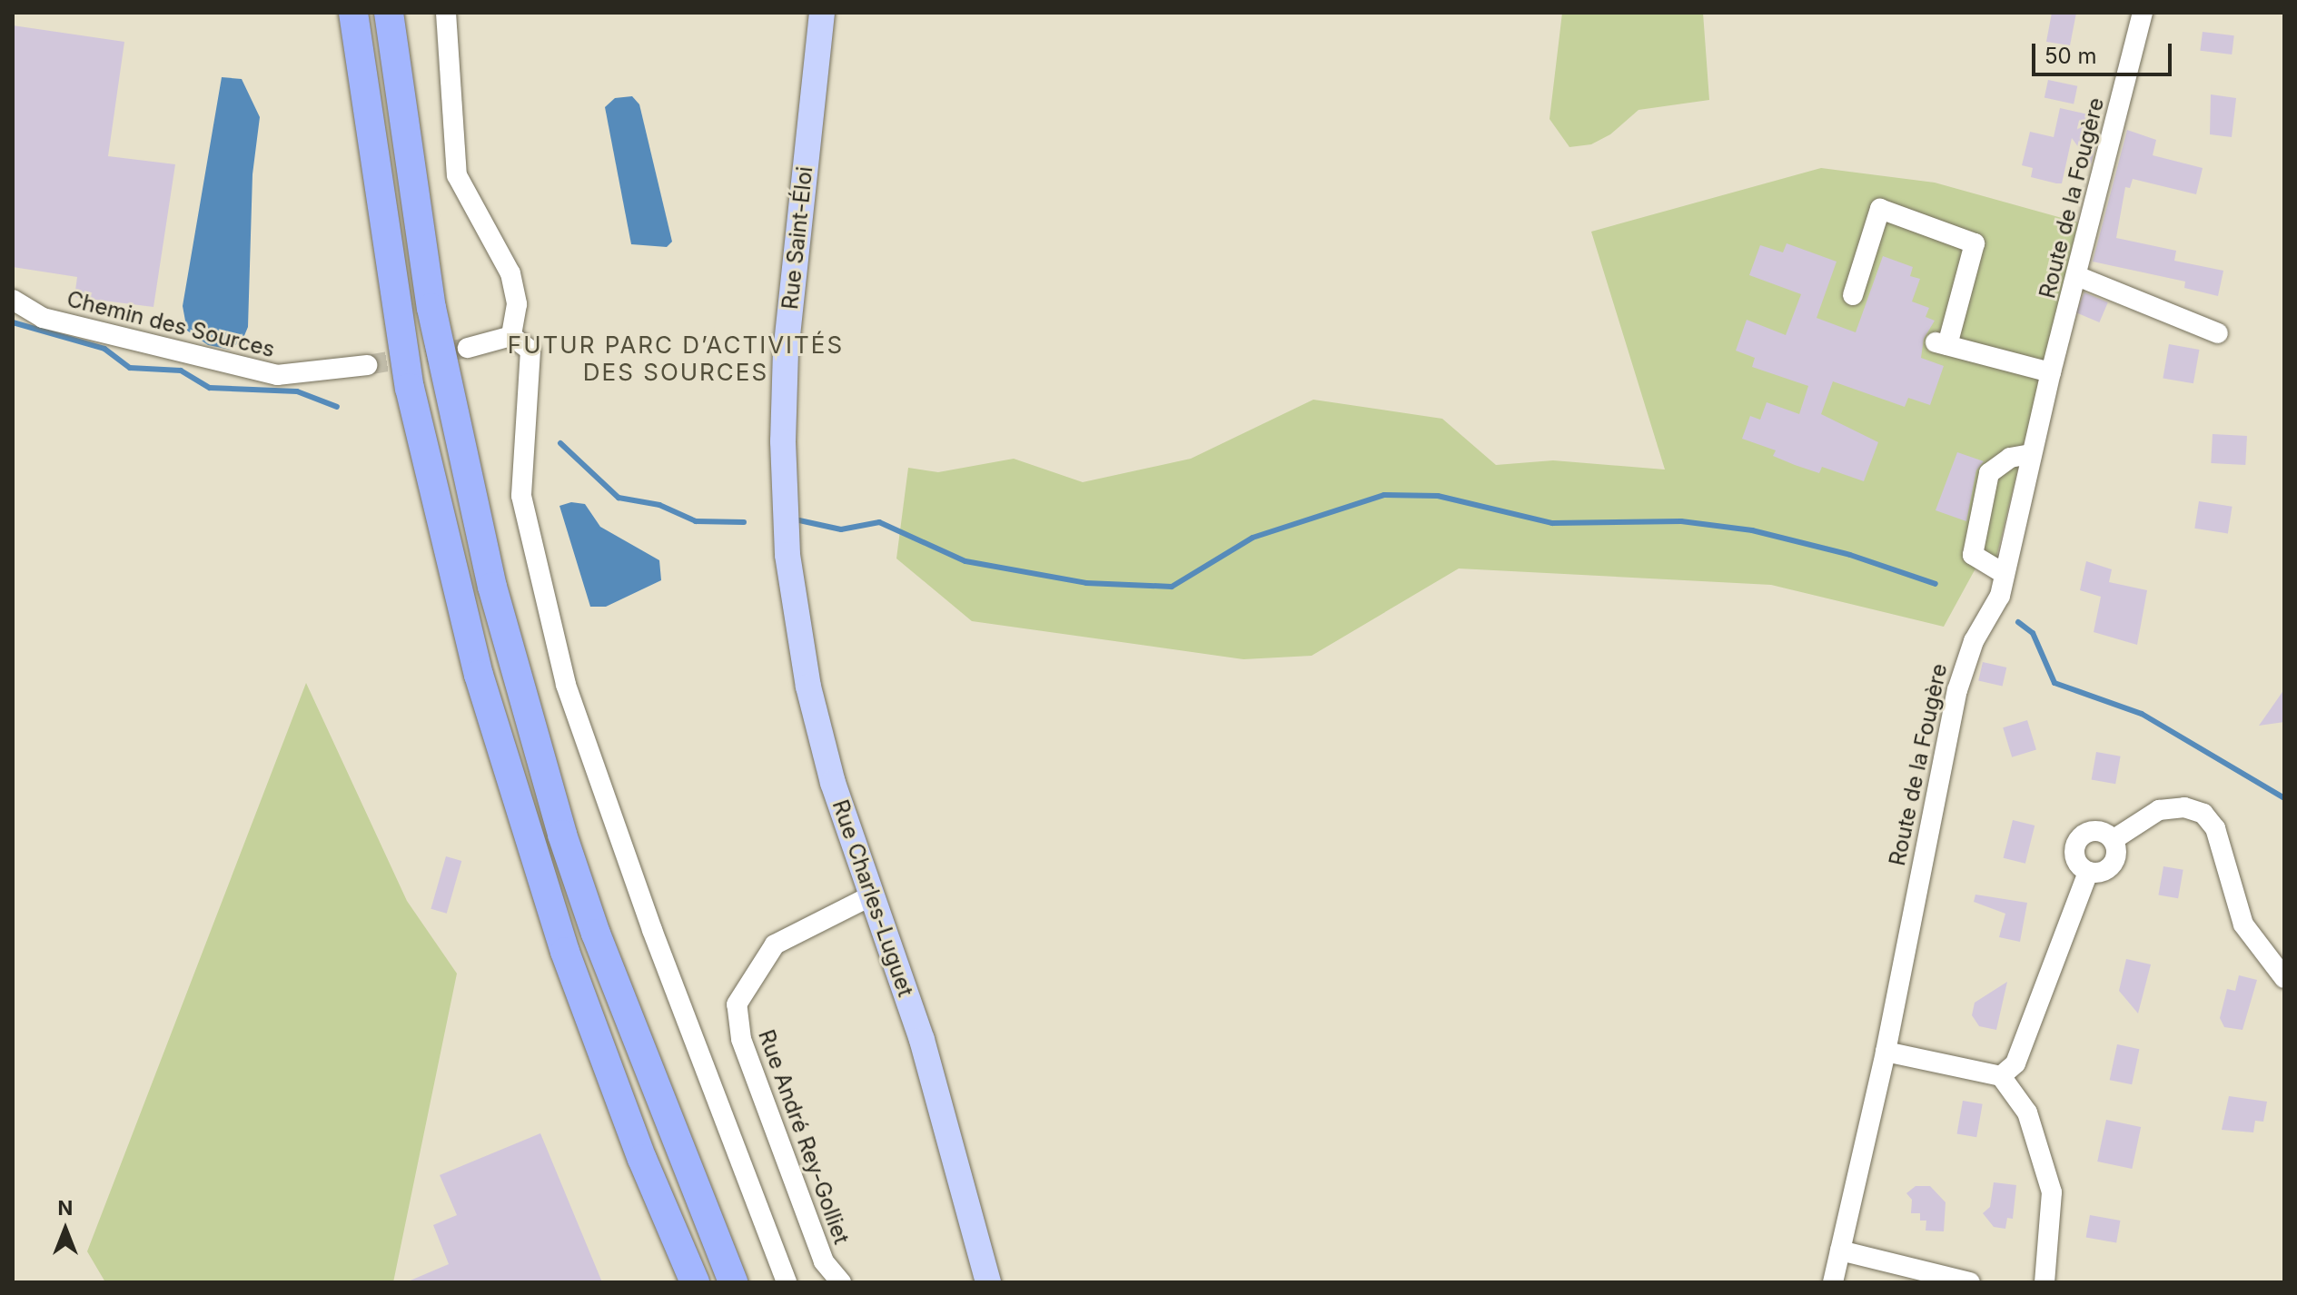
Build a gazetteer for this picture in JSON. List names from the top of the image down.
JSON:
{
  "streets": {
    "main road": ["Rue Saint-Éloi", "Rue Charles-Luguet"],
    "street": ["Route de la Fougère", "Chemin des Sources", "Rue André Rey-Golliet"]
  },
  "crossings": [
    ["Rue Saint-Éloi", "Rue Charles-Luguet"],
    ["Rue Charles-Luguet", "Rue André Rey-Golliet"]
  ],
  "districts": ["FUTUR PARC D’ACTIVITÉS DES SOURCES"],
  "scale_bar": "50 m",
  "north": "top"
}
